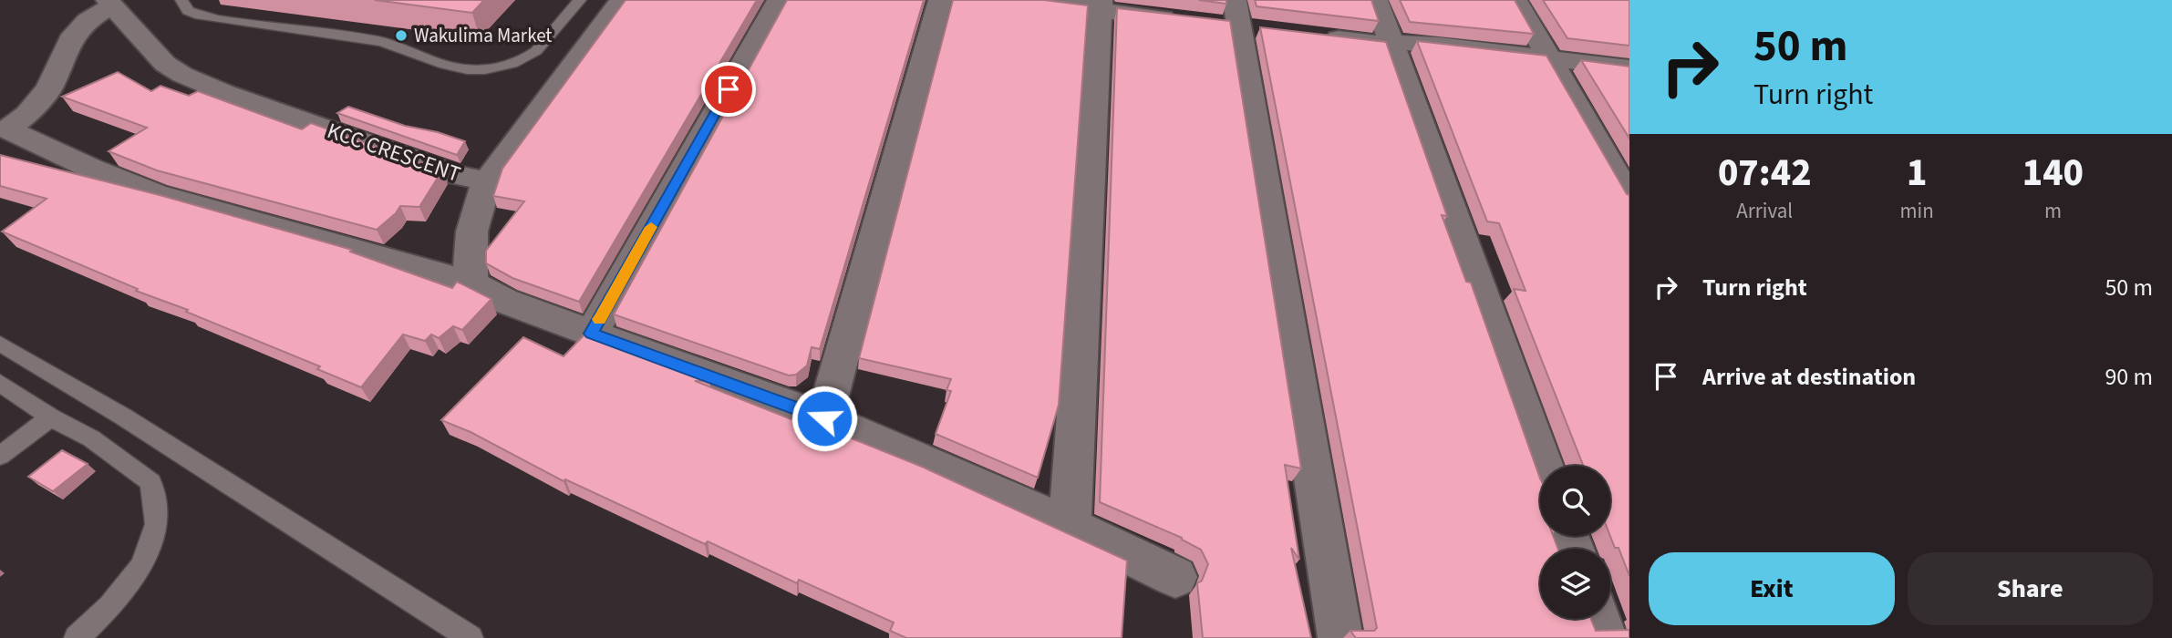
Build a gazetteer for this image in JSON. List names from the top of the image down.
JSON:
{
  "streets": {
    "street": ["KCC CRESCENT"]
  },
  "places": ["Wakulima Market"],
  "page": {
    "turn": ["50 m", "Turn right"],
    "eta": [
      "07:42",
      "Arrival",
      "1",
      "min",
      "140",
      "m"
    ],
    "list": [
      {
        "name": "Turn right",
        "value": "50 m"
      },
      {
        "name": "Arrive at destination",
        "value": "90 m"
      }
    ],
    "buttons": ["Exit", "Share"]
  }
}
